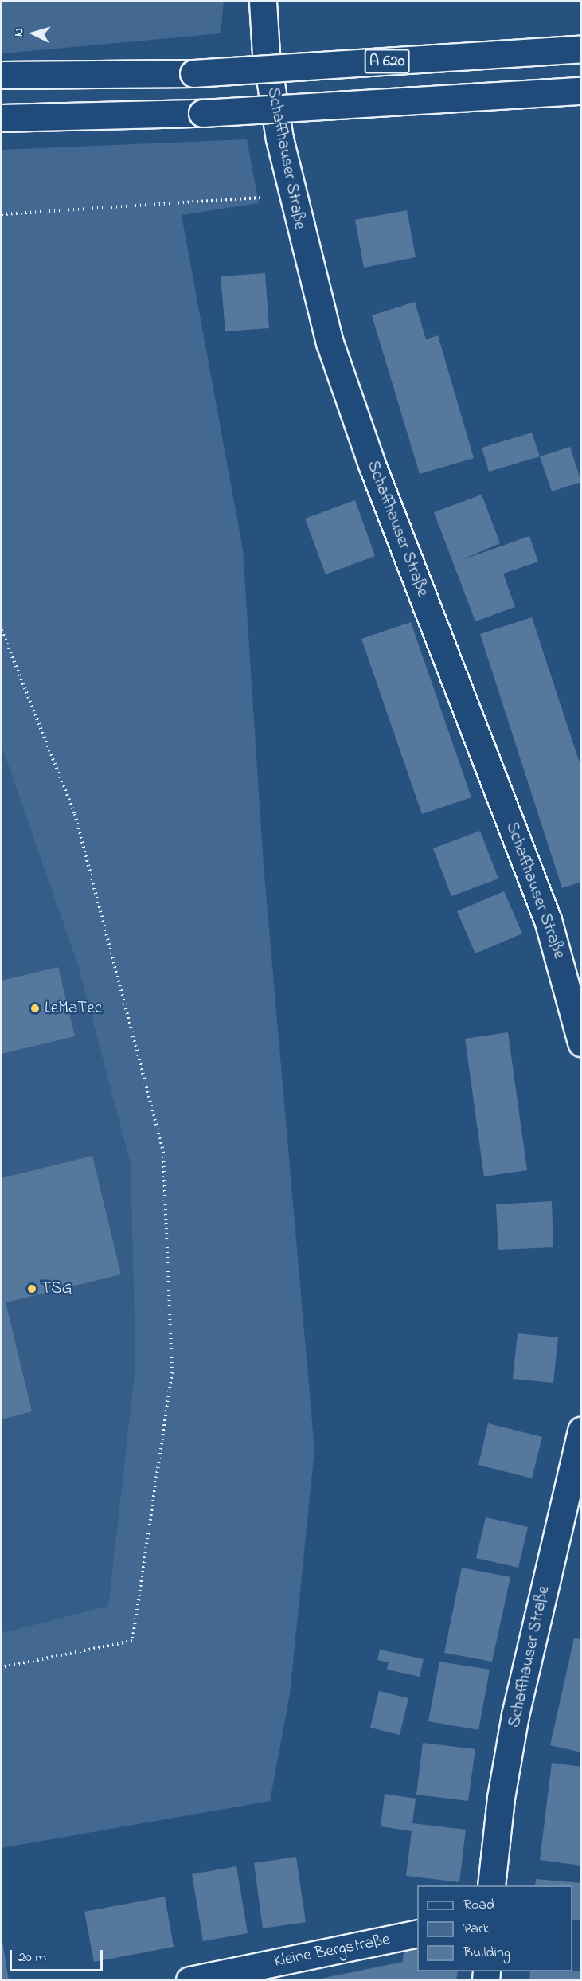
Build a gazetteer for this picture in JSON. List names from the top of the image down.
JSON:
{
  "streets": {
    "main road": ["A 620", "Schaffhauser Straße", "Kleine Bergstraße"]
  },
  "places": ["LeMaTec", "TSG"],
  "legend": ["Road", "Park", "Building"],
  "scale_bar": "20 m",
  "north": "left"
}
